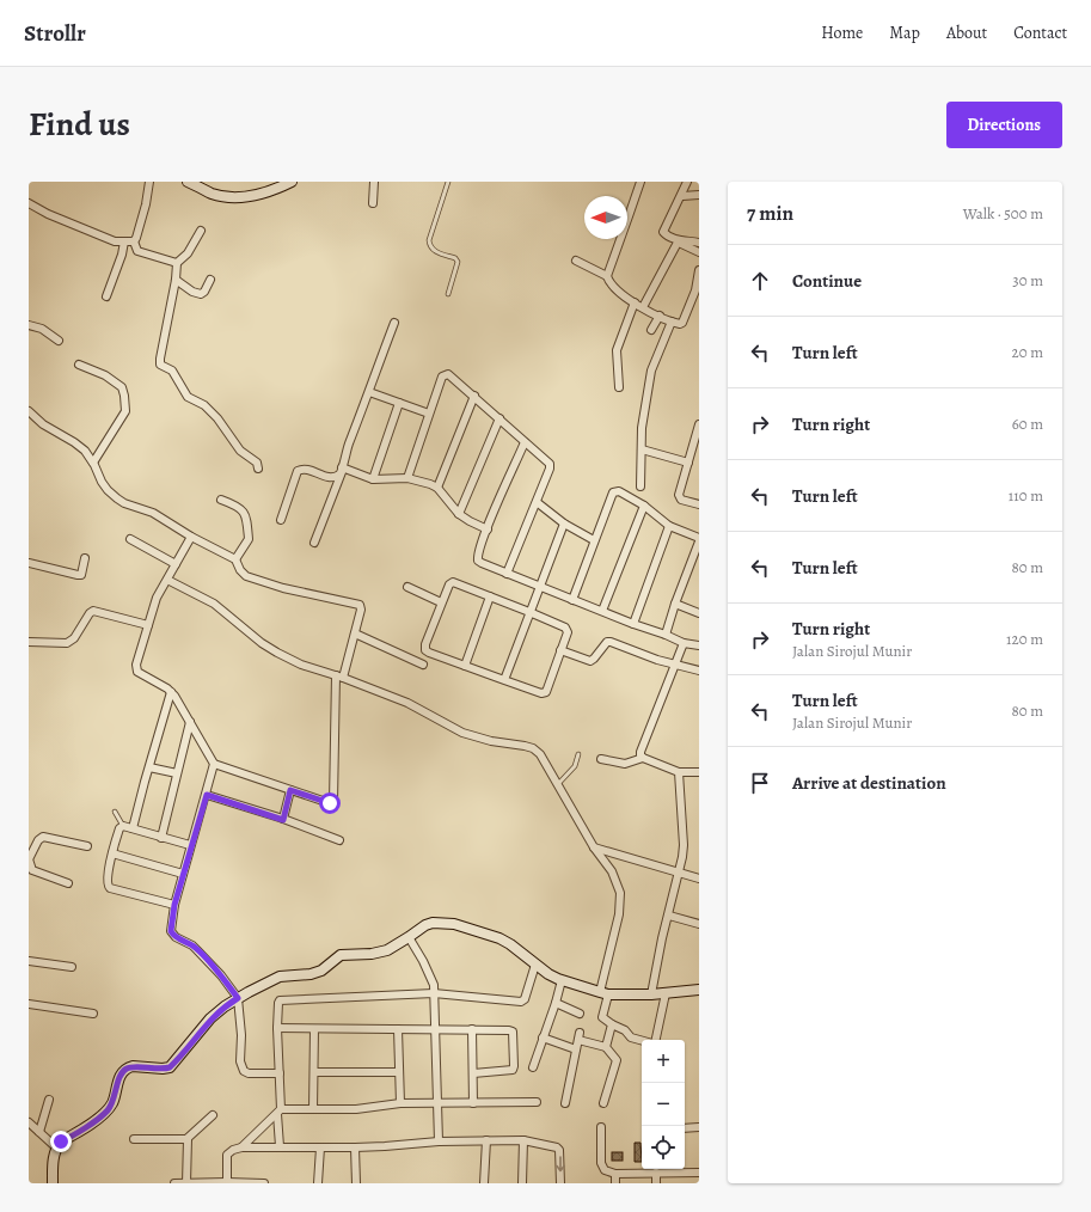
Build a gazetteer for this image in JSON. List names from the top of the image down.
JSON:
{
  "north": "left",
  "page": {
    "header": "Strollr",
    "nav": [
      "Home",
      "Map",
      "About",
      "Contact"
    ],
    "title": "Find us",
    "buttons": "Directions",
    "heading": ["7 min", "Walk · 500 m"],
    "list": [
      ["Continue", "30 m"],
      ["Turn left", "20 m"],
      ["Turn right", "60 m"],
      ["Turn left", "110 m"],
      ["Turn left", "80 m"],
      ["Turn right", "Jalan Sirojul Munir", "120 m"],
      ["Turn left", "Jalan Sirojul Munir", "80 m"],
      "Arrive at destination"
    ],
    "map_buttons": ["+", "−"]
  }
}
